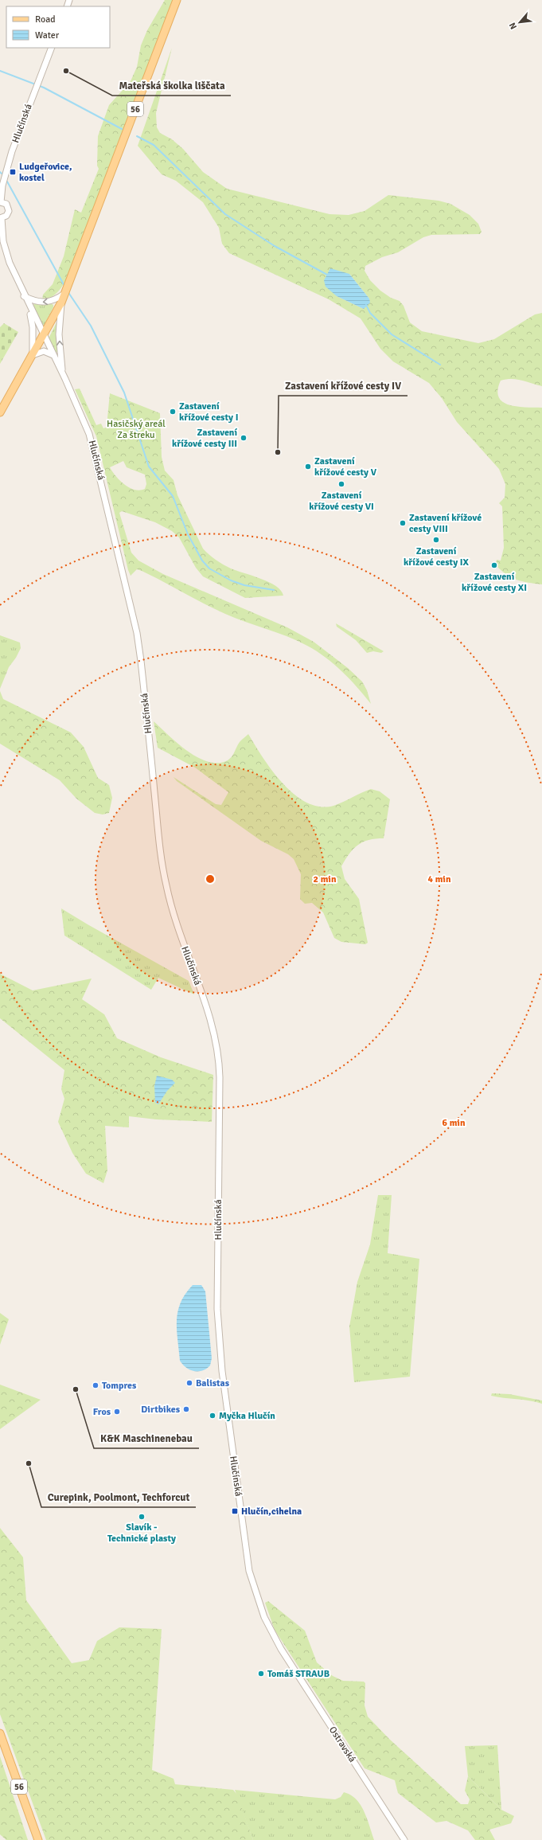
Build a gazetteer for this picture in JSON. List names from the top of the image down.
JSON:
{
  "streets": {
    "main road": ["56"],
    "street": ["Hlučínská", "Ostravská"]
  },
  "crossings": [
    ["56", "Hlučínská"],
    ["Hlučínská", "Ostravská"]
  ],
  "parks": ["Hasičský areál Za štreku"],
  "places": {
    "other": [
      "Mateřská školka liščata",
      "Zastavení křížové cesty I",
      "Zastavení křížové cesty III",
      "Zastavení křížové cesty IV",
      "Zastavení křížové cesty V",
      "Zastavení křížové cesty VI",
      "Zastavení křížové cesty VIII",
      "Zastavení křížové cesty IX",
      "Zastavení křížové cesty XI",
      "Balistas",
      "Tompres",
      "K&K Maschinenebau",
      "Dirtbikes",
      "Fros",
      "Myčka Hlučín",
      "Curepink, Poolmont, Techforcut",
      "Slavík - Technické plasty",
      "Tomáš STRAUB"
    ],
    "transit": ["Ludgeřovice, kostel", "Hlučín,cihelna"]
  },
  "legend": ["Road", "Water"],
  "north": "bottom left",
  "rings": ["2 min", "4 min", "6 min"]
}
